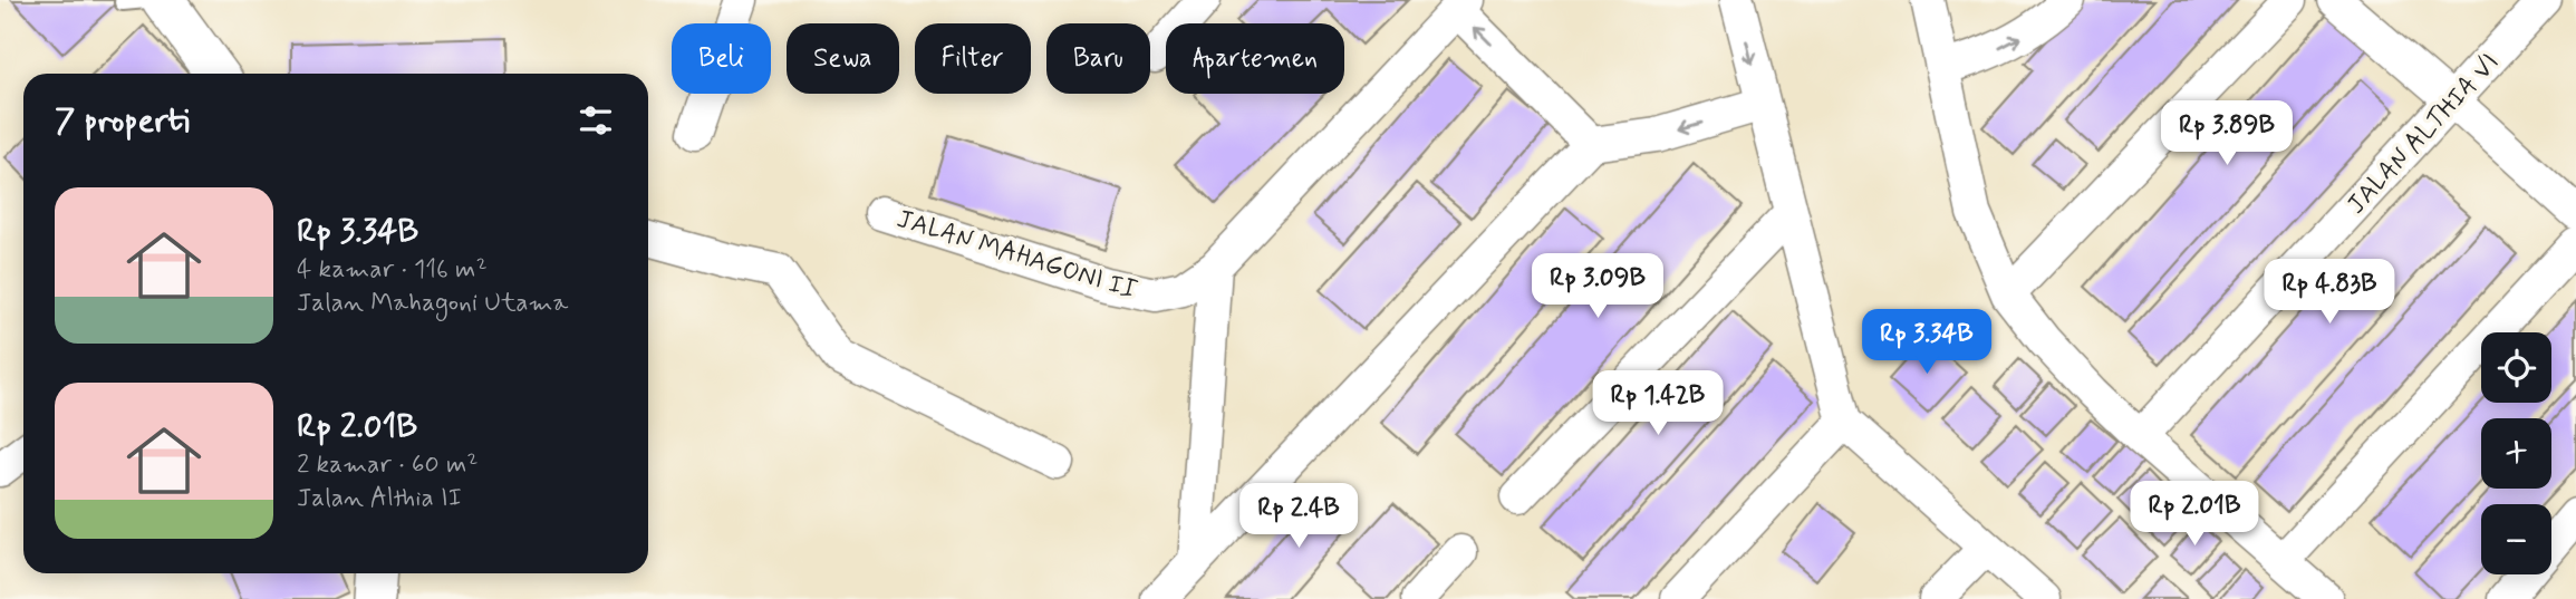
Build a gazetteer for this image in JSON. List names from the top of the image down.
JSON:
{
  "streets": {
    "street": ["JALAN ALTHIA VI", "JALAN MAHAGONI II"]
  },
  "page": {
    "chip": [
      "Beli",
      "Sewa",
      "Filter",
      "Baru",
      "Apartemen"
    ],
    "heading": "7 properti",
    "price": [
      "Rp 3.89B",
      "Rp 3.09B",
      "Rp 4.83B",
      "Rp 3.34B",
      "Rp 1.42B",
      "Rp 2.01B",
      "Rp 2.4B"
    ],
    "list": [
      {
        "name": "Rp 3.34B",
        "note": "4 kamar · 116 m² · Jalan Mahagoni Utama"
      },
      {
        "name": "Rp 2.01B",
        "note": "2 kamar · 60 m² · Jalan Althia II"
      }
    ],
    "map_buttons": ["+", "−"]
  }
}
